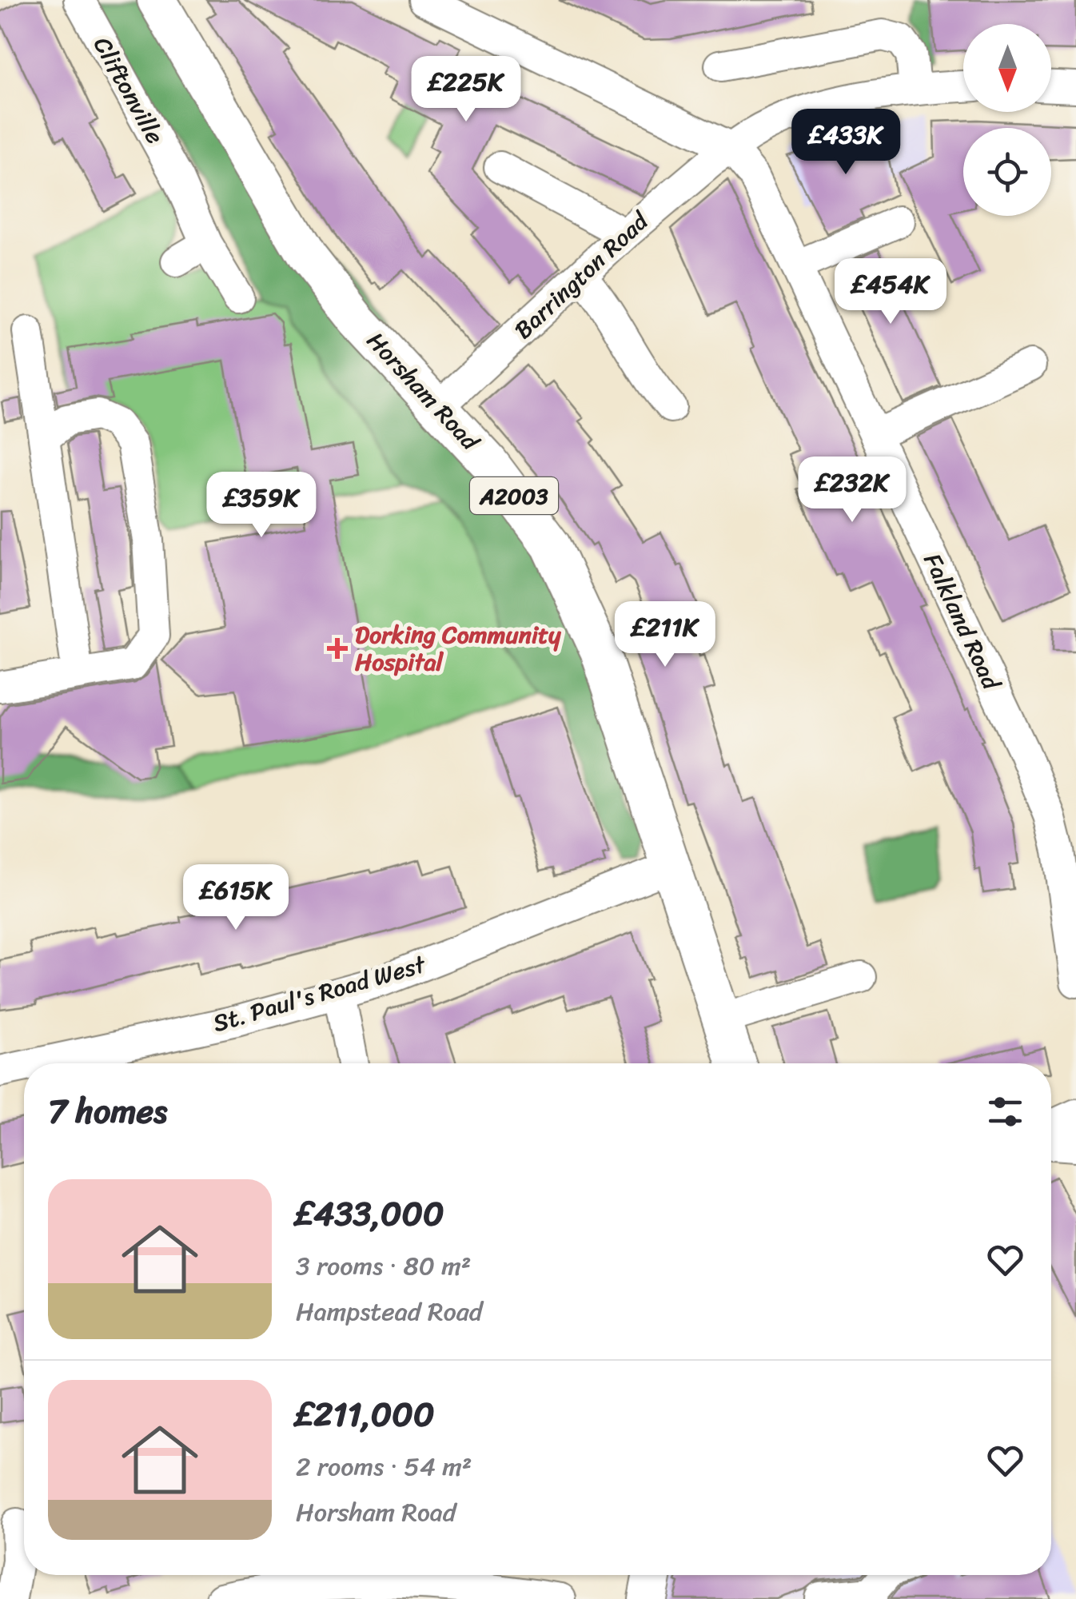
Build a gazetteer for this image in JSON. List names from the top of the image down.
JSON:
{
  "streets": {
    "main road": ["Horsham Road", "A2003"],
    "street": [
      "Cliftonville",
      "Barrington Road",
      "Falkland Road",
      "St. Paul's Road West"
    ]
  },
  "crossings": [
    ["Barrington Road", "Horsham Road"],
    ["Barrington Road", "Falkland Road"],
    ["Horsham Road", "St. Paul's Road West"]
  ],
  "places": {
    "health": ["Dorking Community Hospital"]
  },
  "north": "bottom",
  "page": {
    "price": [
      "£225K",
      "£433K",
      "£454K",
      "£232K",
      "£359K",
      "£211K",
      "£615K"
    ],
    "heading": "7 homes",
    "list": [
      {
        "name": "£433,000",
        "note": "3 rooms · 80 m² · Hampstead Road"
      },
      {
        "name": "£211,000",
        "note": "2 rooms · 54 m² · Horsham Road"
      }
    ]
  }
}
